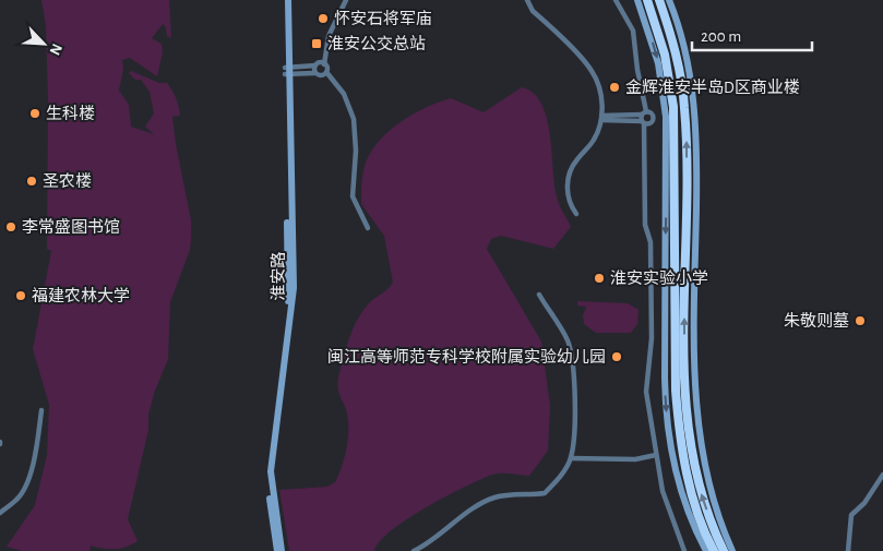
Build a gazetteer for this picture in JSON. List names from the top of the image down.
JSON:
{
  "streets": {
    "main road": ["淮安路"]
  },
  "places": {
    "other": [
      "怀安石将军庙",
      "金辉淮安半岛D区商业楼",
      "生科楼",
      "圣农楼",
      "李常盛图书馆",
      "淮安实验小学",
      "福建农林大学",
      "朱敬则墓",
      "闽江高等师范专科学校附属实验幼儿园"
    ],
    "transit": ["淮安公交总站"]
  },
  "scale_bar": "200 m",
  "north": "bottom right"
}
